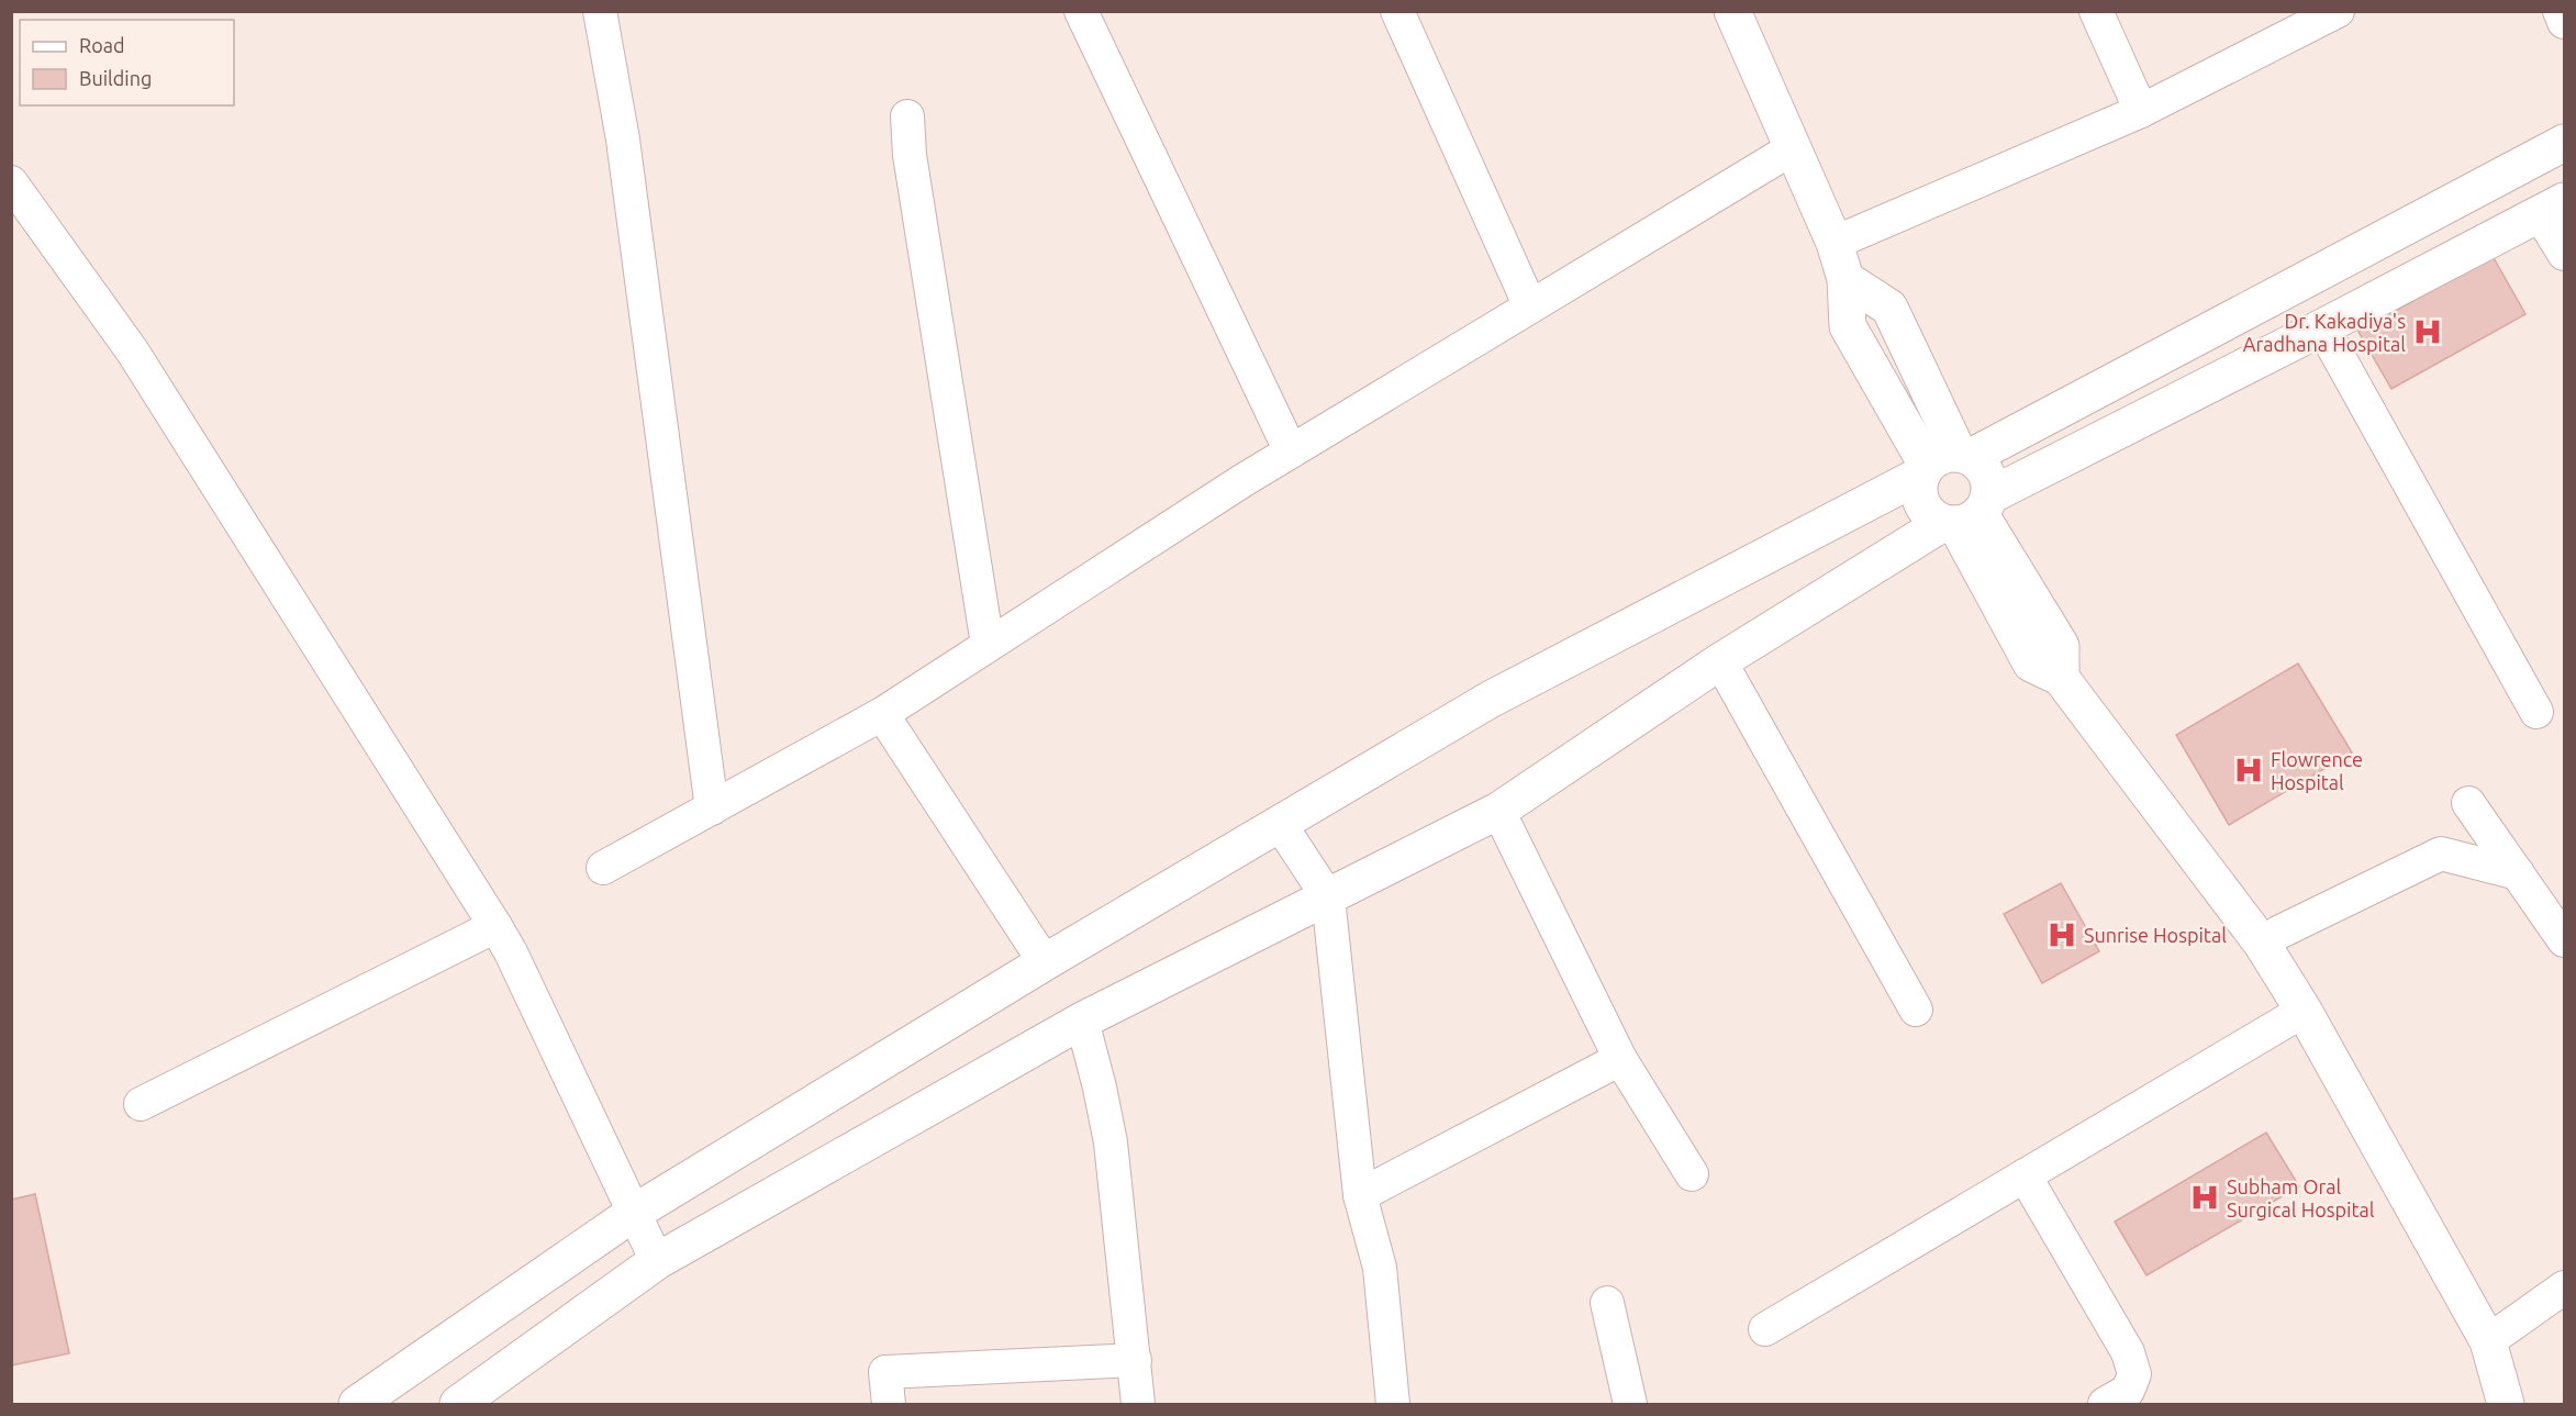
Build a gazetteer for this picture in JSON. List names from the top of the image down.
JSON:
{
  "places": {
    "hospital": [
      "Dr. Kakadiya's Aradhana Hospital",
      "Flowrence Hospital",
      "Sunrise Hospital",
      "Subham Oral Surgical Hospital"
    ]
  },
  "legend": ["Road", "Building"]
}
